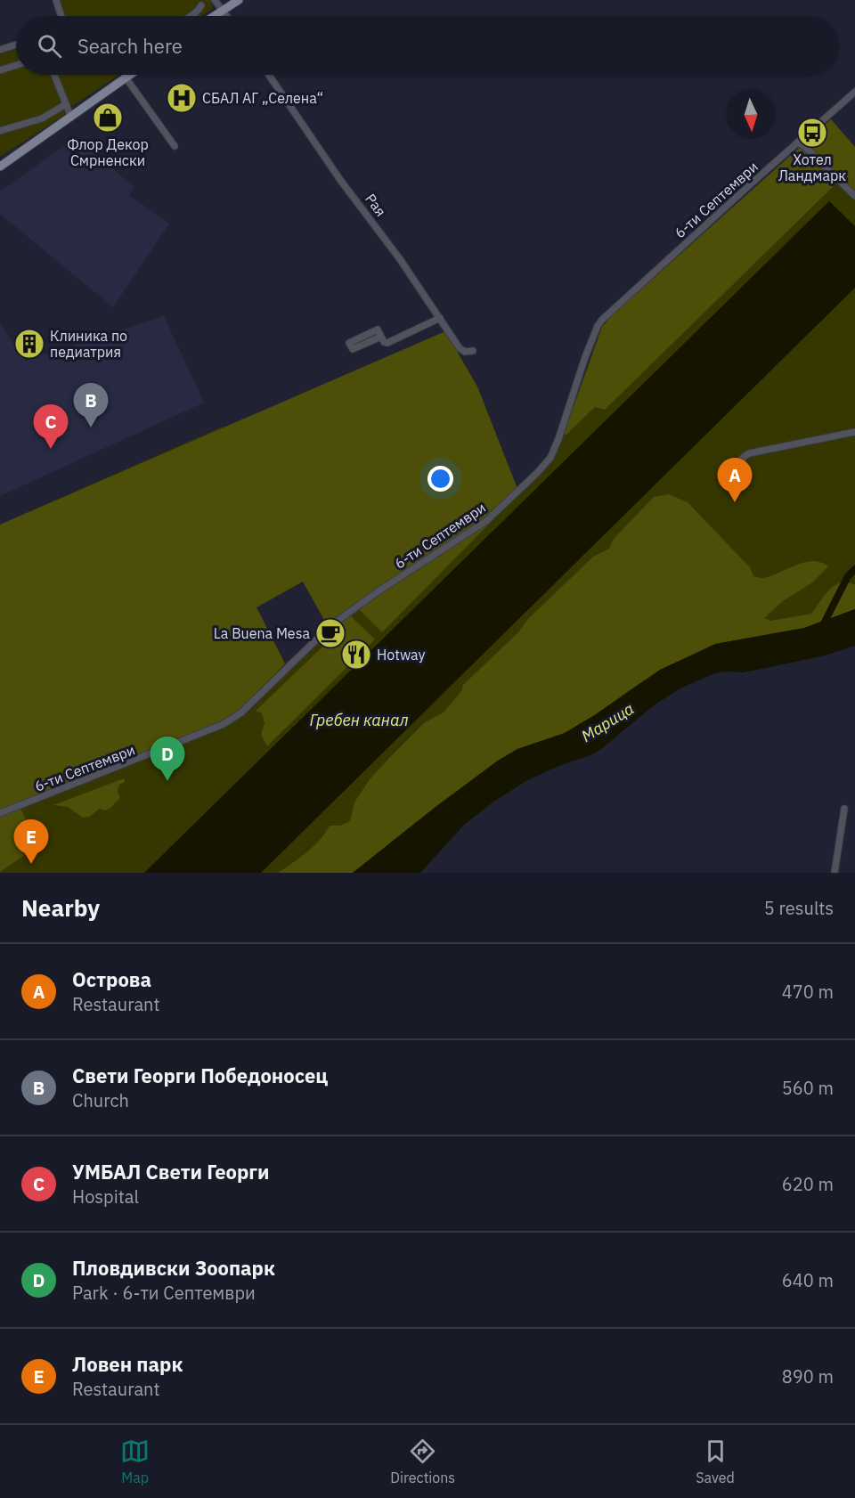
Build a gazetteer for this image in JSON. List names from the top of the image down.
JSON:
{
  "streets": {
    "street": ["6-ти Септември", "Рая"]
  },
  "water": ["Гребен канал", "Марица"],
  "places": {
    "hospital": ["СБАЛ АГ „Селена“"],
    "shop": ["Флор Декор Смрненски"],
    "bus stop": ["Хотел Ландмарк"],
    "building": ["Клиника по педиатрия"],
    "cafe": ["La Buena Mesa"],
    "restaurant": ["Hotway"]
  },
  "north": "bottom",
  "page": {
    "search": "Search here",
    "pins": [
      "B",
      "C",
      "A",
      "D",
      "E"
    ],
    "heading": ["Nearby", "5 results"],
    "list": [
      {
        "mark": "A",
        "name": "Острова",
        "note": "Restaurant",
        "value": "470 m"
      },
      {
        "mark": "B",
        "name": "Свети Георги Победоносец",
        "note": "Church",
        "value": "560 m"
      },
      {
        "mark": "C",
        "name": "УМБАЛ Свети Георги",
        "note": "Hospital",
        "value": "620 m"
      },
      {
        "mark": "D",
        "name": "Пловдивски Зоопарк",
        "note": "Park · 6-ти Септември",
        "value": "640 m"
      },
      {
        "mark": "E",
        "name": "Ловен парк",
        "note": "Restaurant",
        "value": "890 m"
      }
    ],
    "nav": ["Map", "Directions", "Saved"]
  }
}
